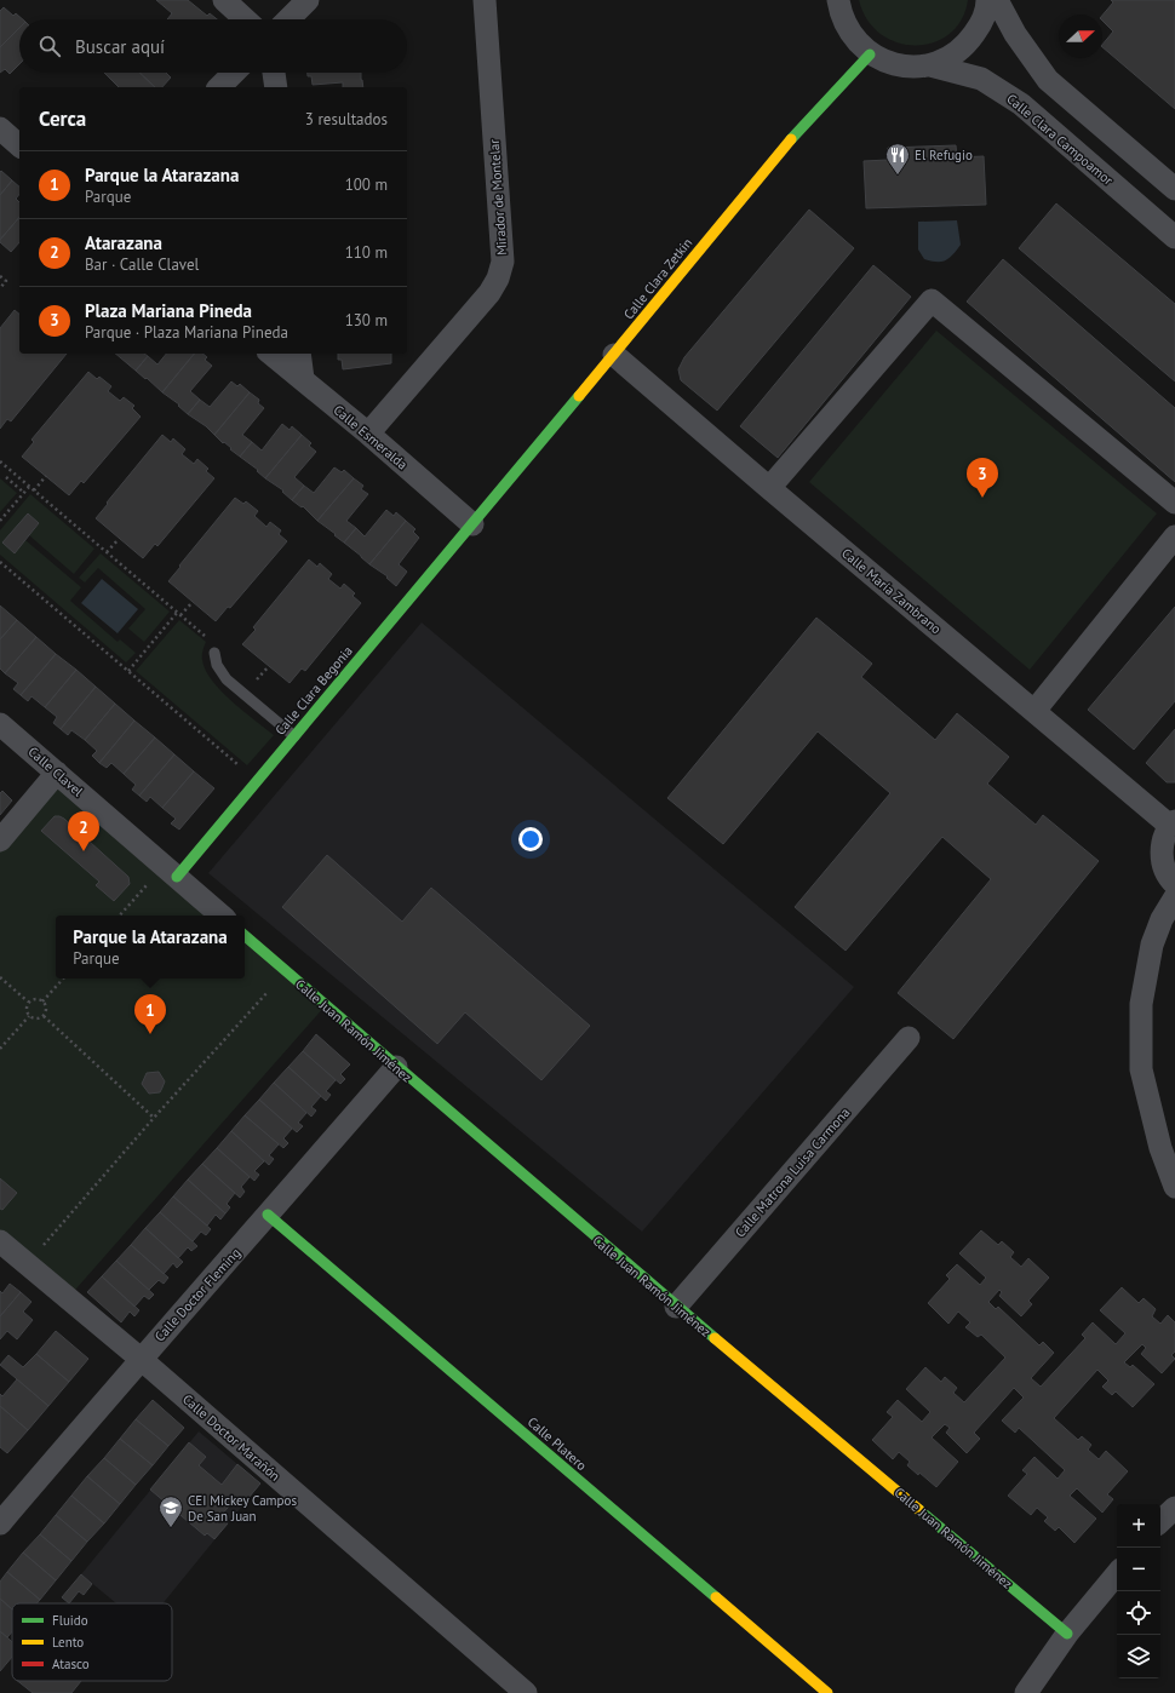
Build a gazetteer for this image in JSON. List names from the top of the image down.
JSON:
{
  "streets": {
    "street": [
      "Calle Clara Campoamor",
      "Mirador de Montelar",
      "Calle Clara Zetkin",
      "Calle Esmeralda",
      "Calle María Zambrano",
      "Calle Clara Begonia",
      "Calle Clavel",
      "Calle Juan Ramón Jiménez",
      "Calle Matrona Luisa Carmona",
      "Calle Doctor Fleming",
      "Calle Doctor Marañón",
      "Calle Platero"
    ]
  },
  "crossings": [
    ["Mirador de Montelar", "Calle Esmeralda"],
    ["Calle Clara Zetkin", "Calle Esmeralda"],
    ["Calle Clara Zetkin", "Calle María Zambrano"],
    ["Calle Clara Zetkin", "Calle Clara Begonia"],
    ["Calle Esmeralda", "Calle Clara Begonia"],
    ["Calle Clara Begonia", "Calle Clavel"],
    ["Calle Juan Ramón Jiménez", "Calle Matrona Luisa Carmona"],
    ["Calle Juan Ramón Jiménez", "Calle Doctor Fleming"],
    ["Calle Doctor Fleming", "Calle Doctor Marañón"],
    ["Calle Doctor Fleming", "Calle Platero"]
  ],
  "places": {
    "restaurant": ["El Refugio"],
    "school or university": ["CEI Mickey Campos De San Juan"]
  },
  "legend": ["Fluido", "Lento", "Atasco"],
  "north": "right",
  "page": {
    "search": "Buscar aquí",
    "heading": ["Cerca", "3 resultados"],
    "list": [
      {
        "mark": "1",
        "name": "Parque la Atarazana",
        "note": "Parque",
        "value": "100 m"
      },
      {
        "mark": "2",
        "name": "Atarazana",
        "note": "Bar · Calle Clavel",
        "value": "110 m"
      },
      {
        "mark": "3",
        "name": "Plaza Mariana Pineda",
        "note": "Parque · Plaza Mariana Pineda",
        "value": "130 m"
      }
    ],
    "pins": ["3", "2", "1"],
    "popup": ["Parque la Atarazana", "Parque"],
    "map_buttons": ["+", "−"]
  }
}
